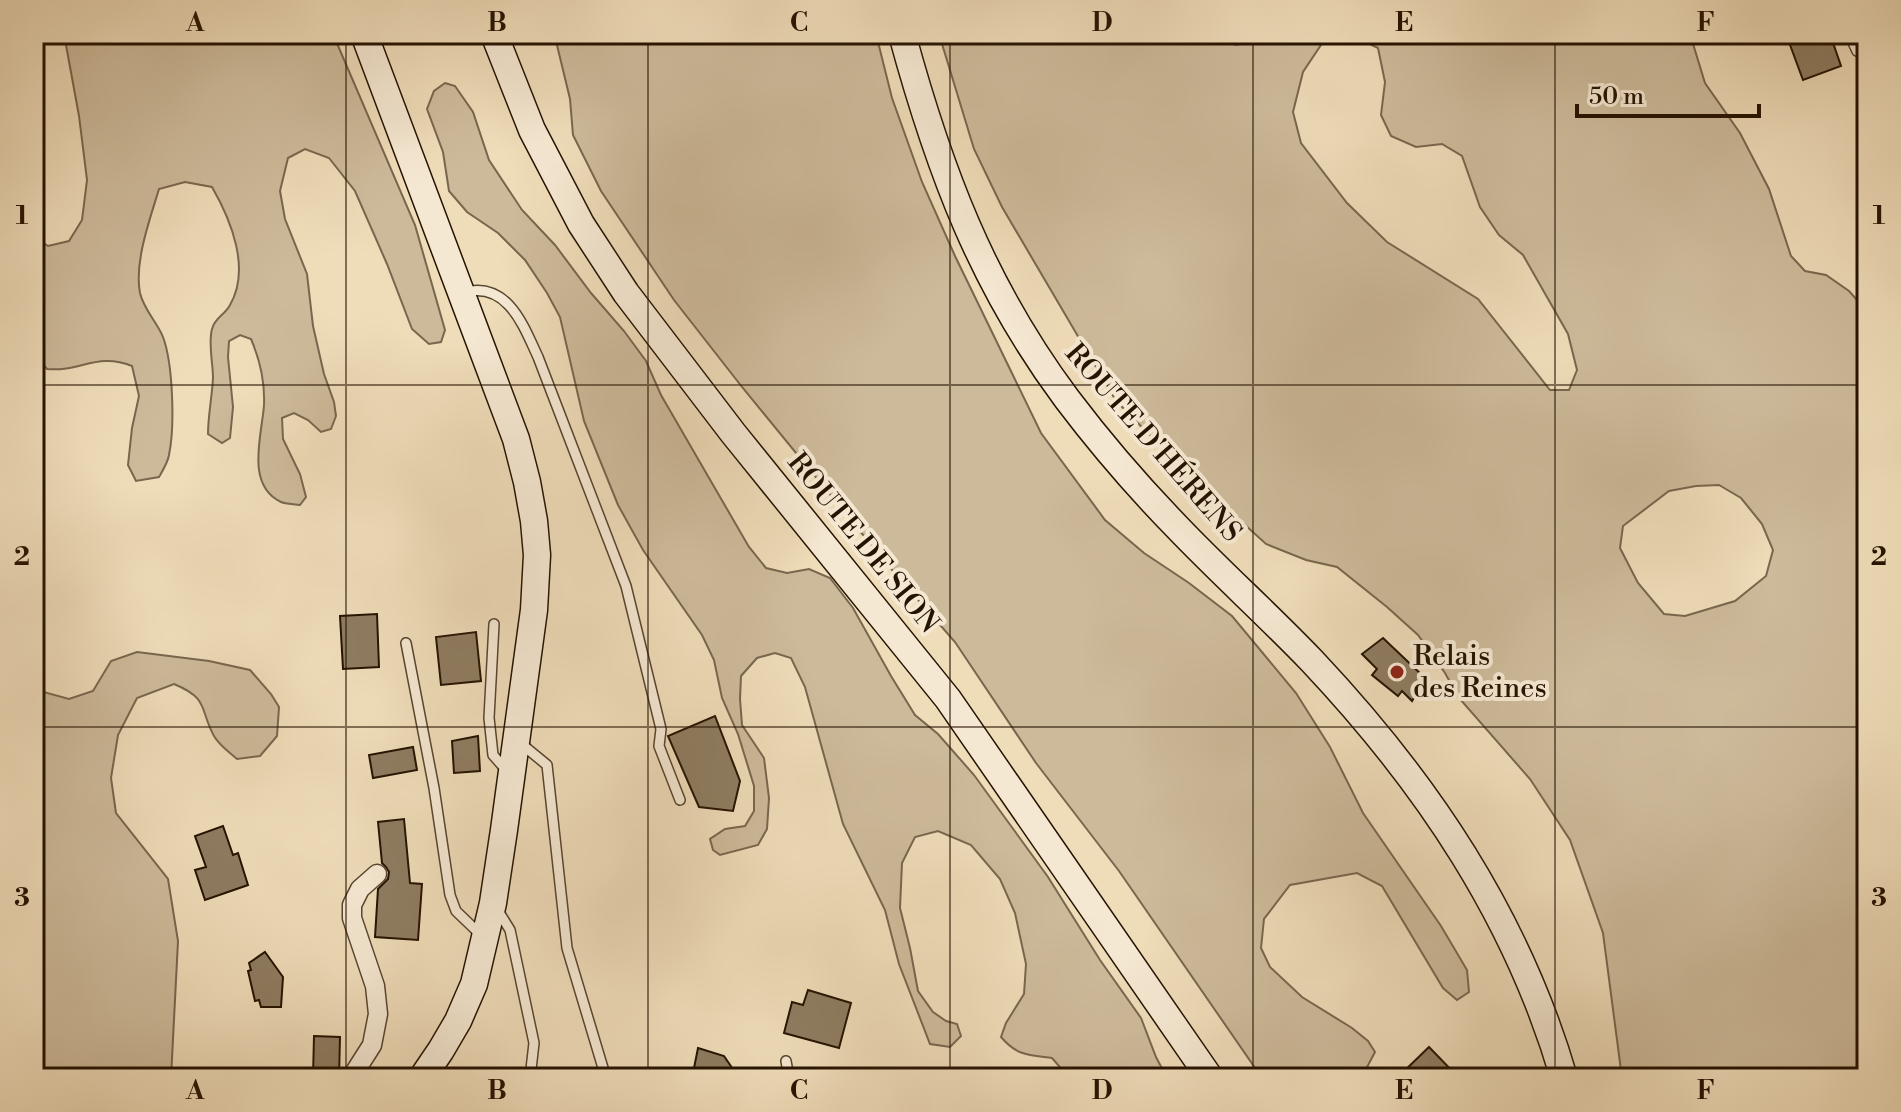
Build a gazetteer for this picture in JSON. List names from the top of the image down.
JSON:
{
  "streets": {
    "main road": ["ROUTE D'HÉRENS", "ROUTE DE SION"]
  },
  "places": ["Relais des Reines"],
  "scale_bar": "50 m",
  "grid": {
    "columns": [
      "A",
      "B",
      "C",
      "D",
      "E",
      "F"
    ],
    "rows": ["1", "2", "3"]
  }
}
